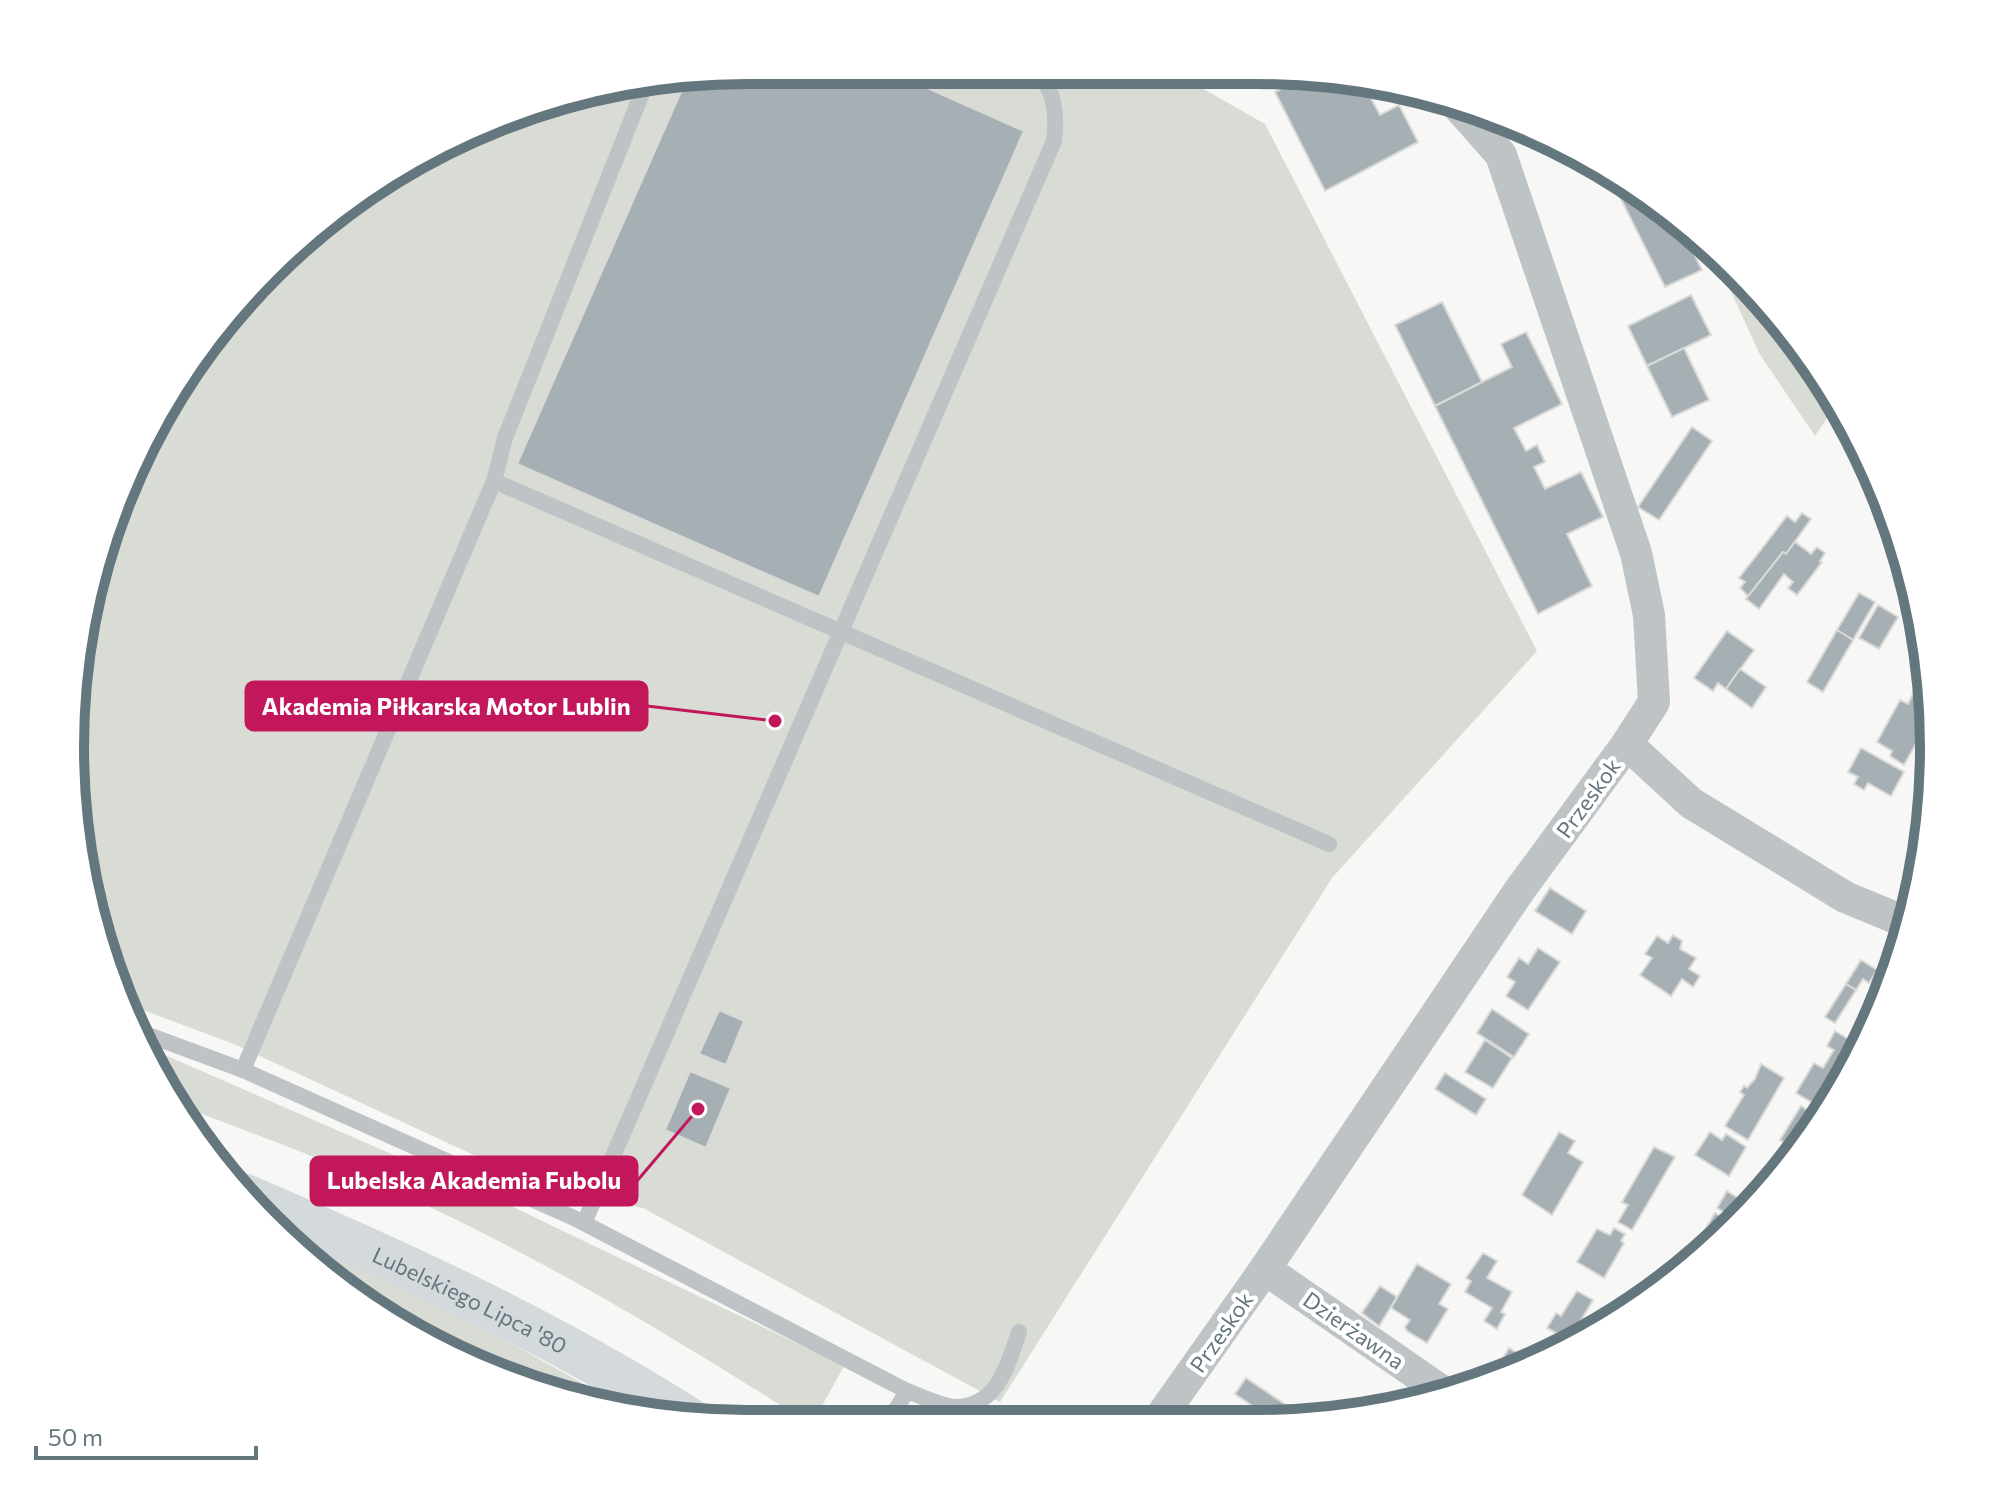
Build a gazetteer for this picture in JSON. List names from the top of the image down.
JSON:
{
  "streets": {
    "main road": ["Lubelskiego Lipca '80"],
    "street": ["Przeskok", "Dzierżawna"]
  },
  "crossings": [
    ["Przeskok", "Dzierżawna"]
  ],
  "places": ["Akademia Piłkarska Motor Lublin", "Lubelska Akademia Fubolu"],
  "scale_bar": "50 m"
}
